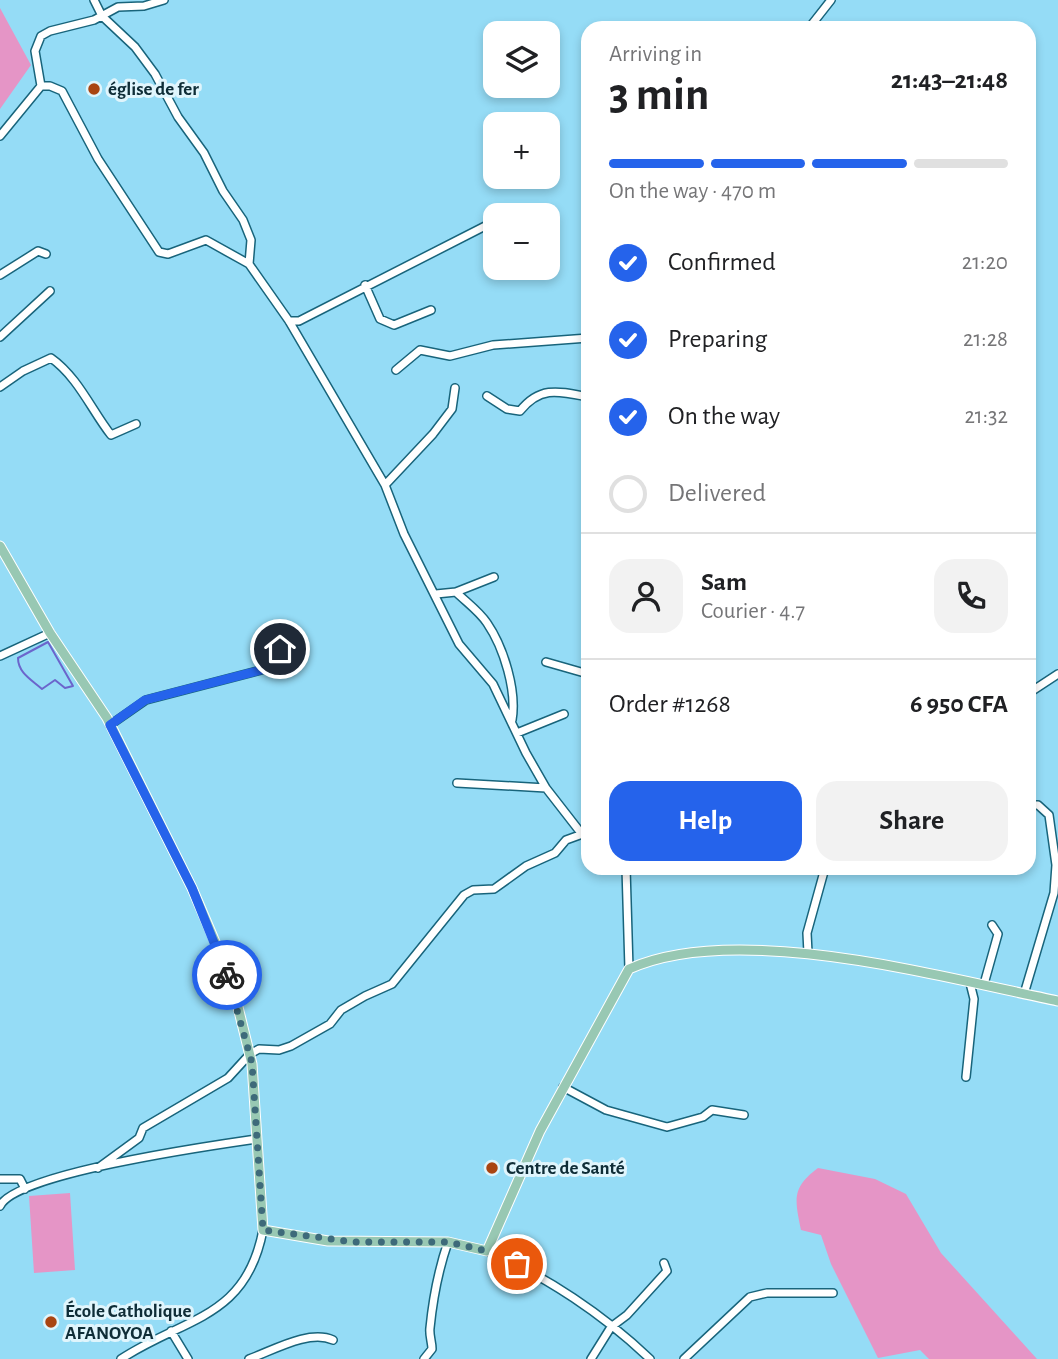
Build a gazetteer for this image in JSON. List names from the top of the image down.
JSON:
{
  "places": ["église de fer", "Centre de Santé", "École Catholique AFANOYOA"],
  "page": {
    "map_buttons": ["+", "−"],
    "heading": ["3 min", "Arriving in", "21:43–21:48"],
    "panel": [
      "Sam",
      "Courier · 4.7",
      "Order #1268",
      "6 950 CFA"
    ],
    "bar": "On the way · 470 m",
    "list": [
      ["Confirmed", "21:20"],
      ["Preparing", "21:28"],
      ["On the way", "21:32"],
      "Delivered"
    ],
    "buttons": ["Help", "Share"]
  }
}
